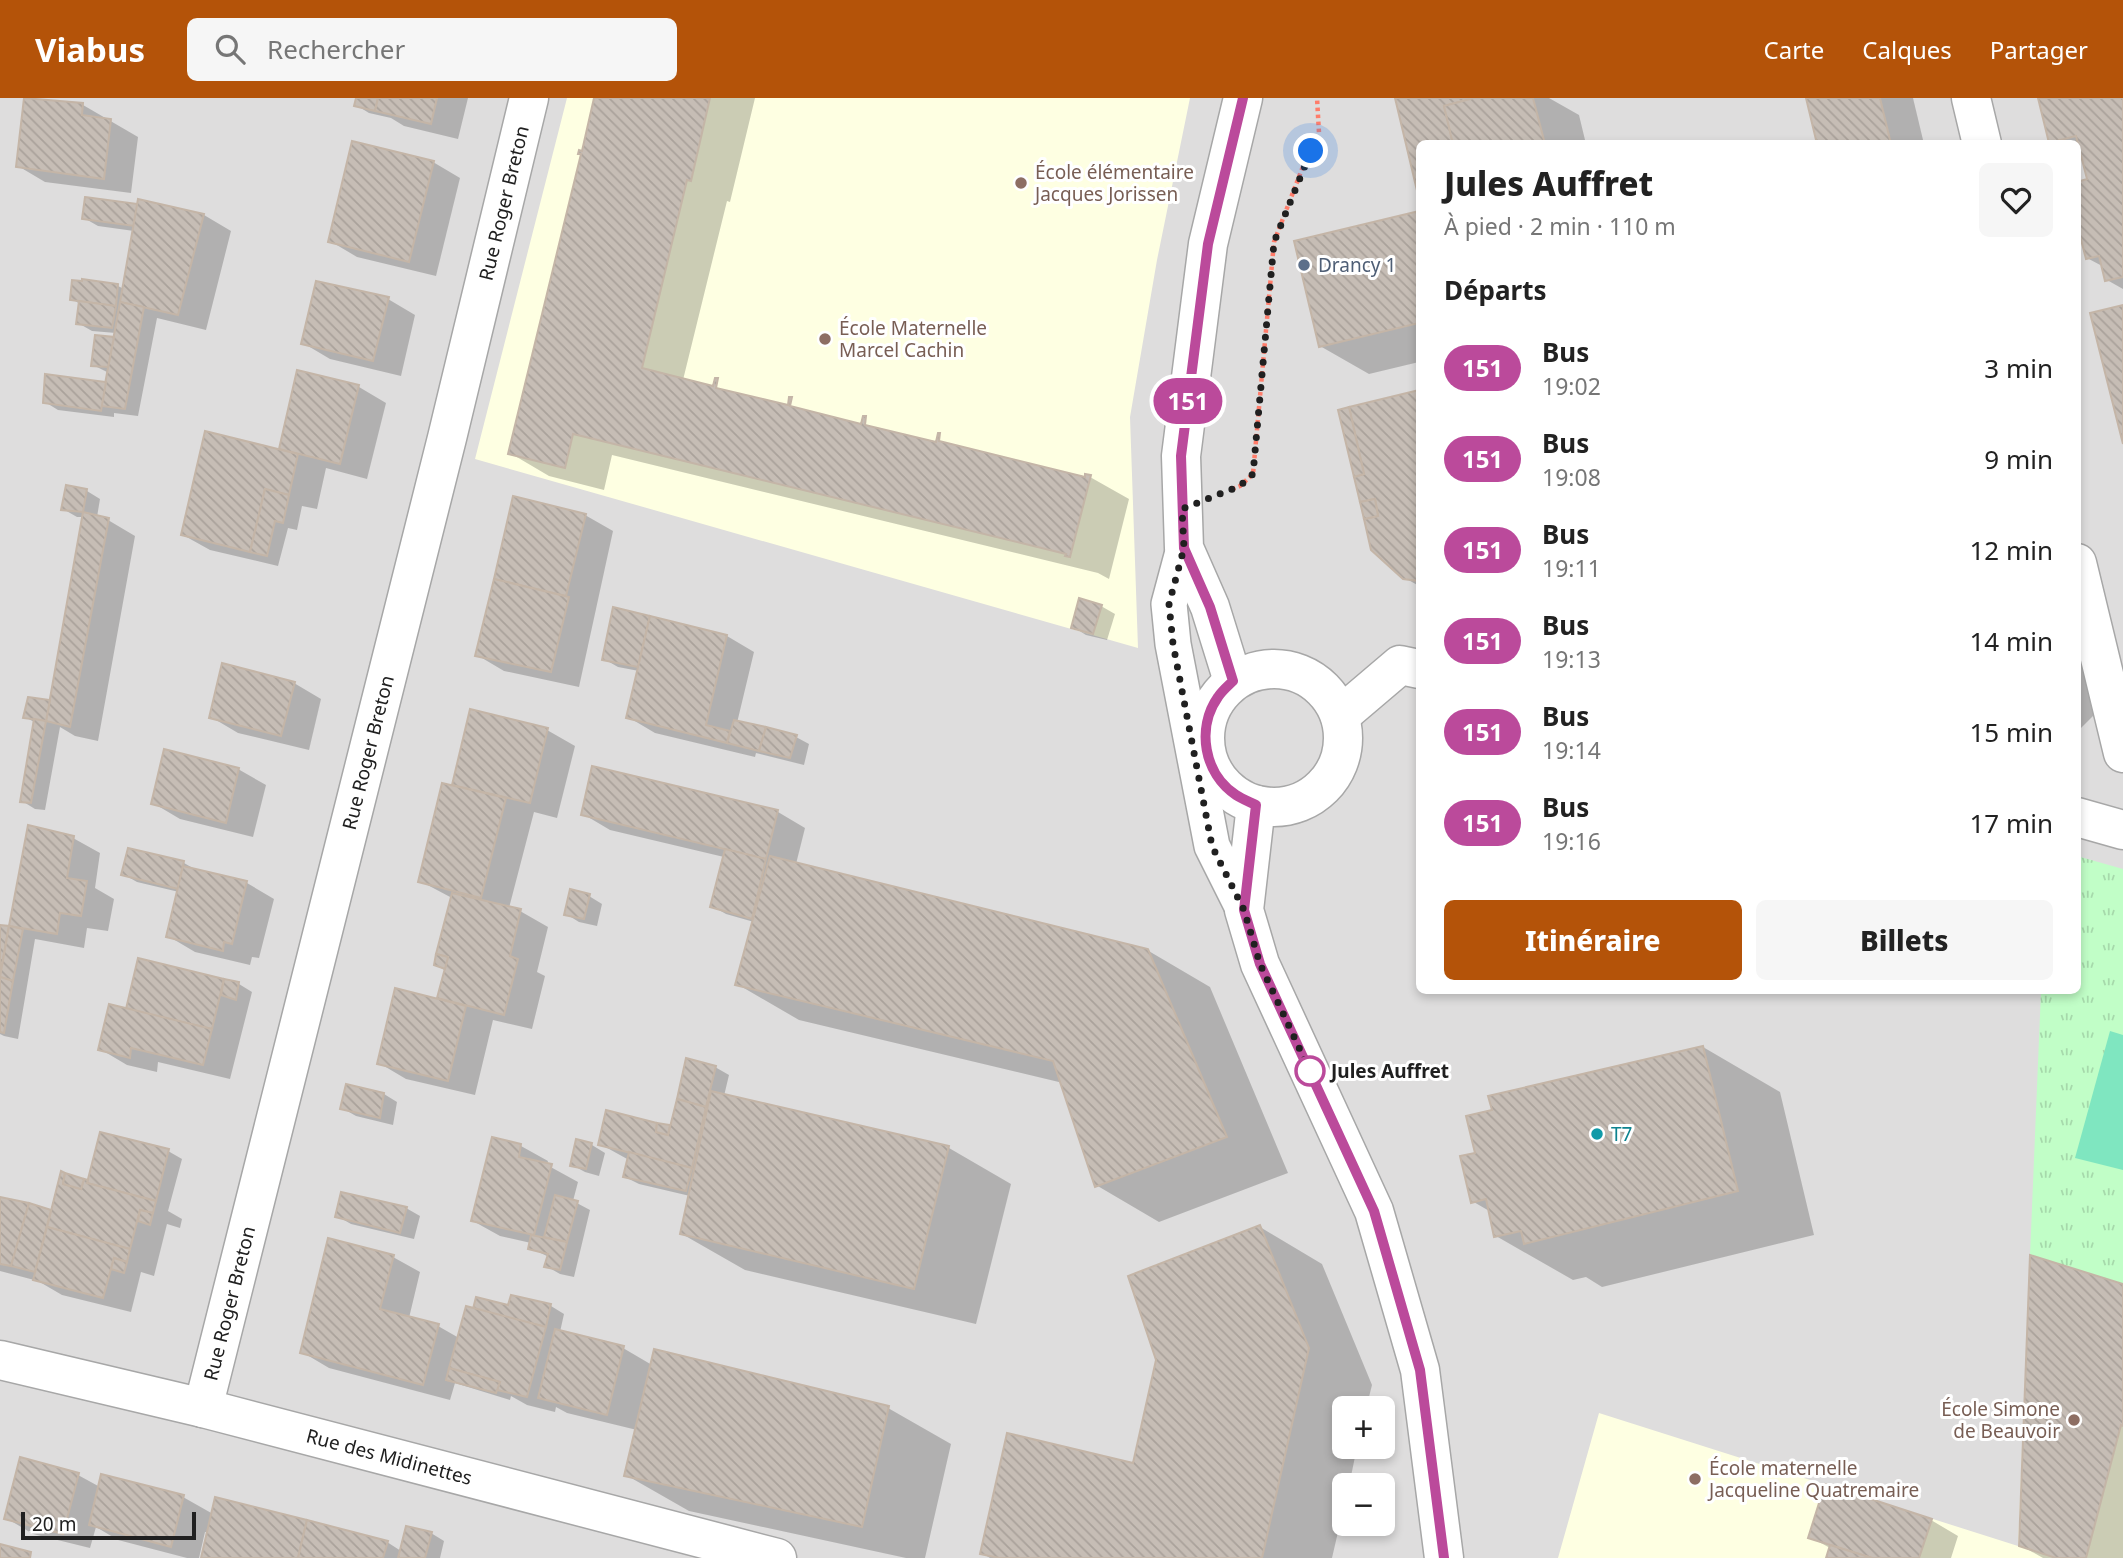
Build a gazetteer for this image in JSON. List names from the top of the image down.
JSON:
{
  "streets": {
    "street": ["Rue Roger Breton", "Rue des Midinettes"]
  },
  "crossings": [
    ["Rue Roger Breton", "Rue des Midinettes"]
  ],
  "places": [
    "École élémentaire Jacques Jorissen",
    "Drancy 1",
    "École Maternelle Marcel Cachin",
    "Jules Auffret",
    "T7",
    "École Simone de Beauvoir",
    "École maternelle Jacqueline Quatremaire"
  ],
  "lines": ["bus line 151"],
  "scale_bar": "20 m",
  "page": {
    "header": "Viabus",
    "search": "Rechercher",
    "nav": ["Carte", "Calques", "Partager"],
    "on_map": "151",
    "heading": [
      ["Jules Auffret", "À pied · 2 min · 110 m"],
      "Départs"
    ],
    "list": [
      {
        "mark": "151",
        "name": "Bus",
        "note": "19:02",
        "value": "3 min"
      },
      {
        "mark": "151",
        "name": "Bus",
        "note": "19:08",
        "value": "9 min"
      },
      {
        "mark": "151",
        "name": "Bus",
        "note": "19:11",
        "value": "12 min"
      },
      {
        "mark": "151",
        "name": "Bus",
        "note": "19:13",
        "value": "14 min"
      },
      {
        "mark": "151",
        "name": "Bus",
        "note": "19:14",
        "value": "15 min"
      },
      {
        "mark": "151",
        "name": "Bus",
        "note": "19:16",
        "value": "17 min"
      }
    ],
    "buttons": ["Itinéraire", "Billets"],
    "map_buttons": ["+", "−"],
    "scale": "20 m"
  }
}
